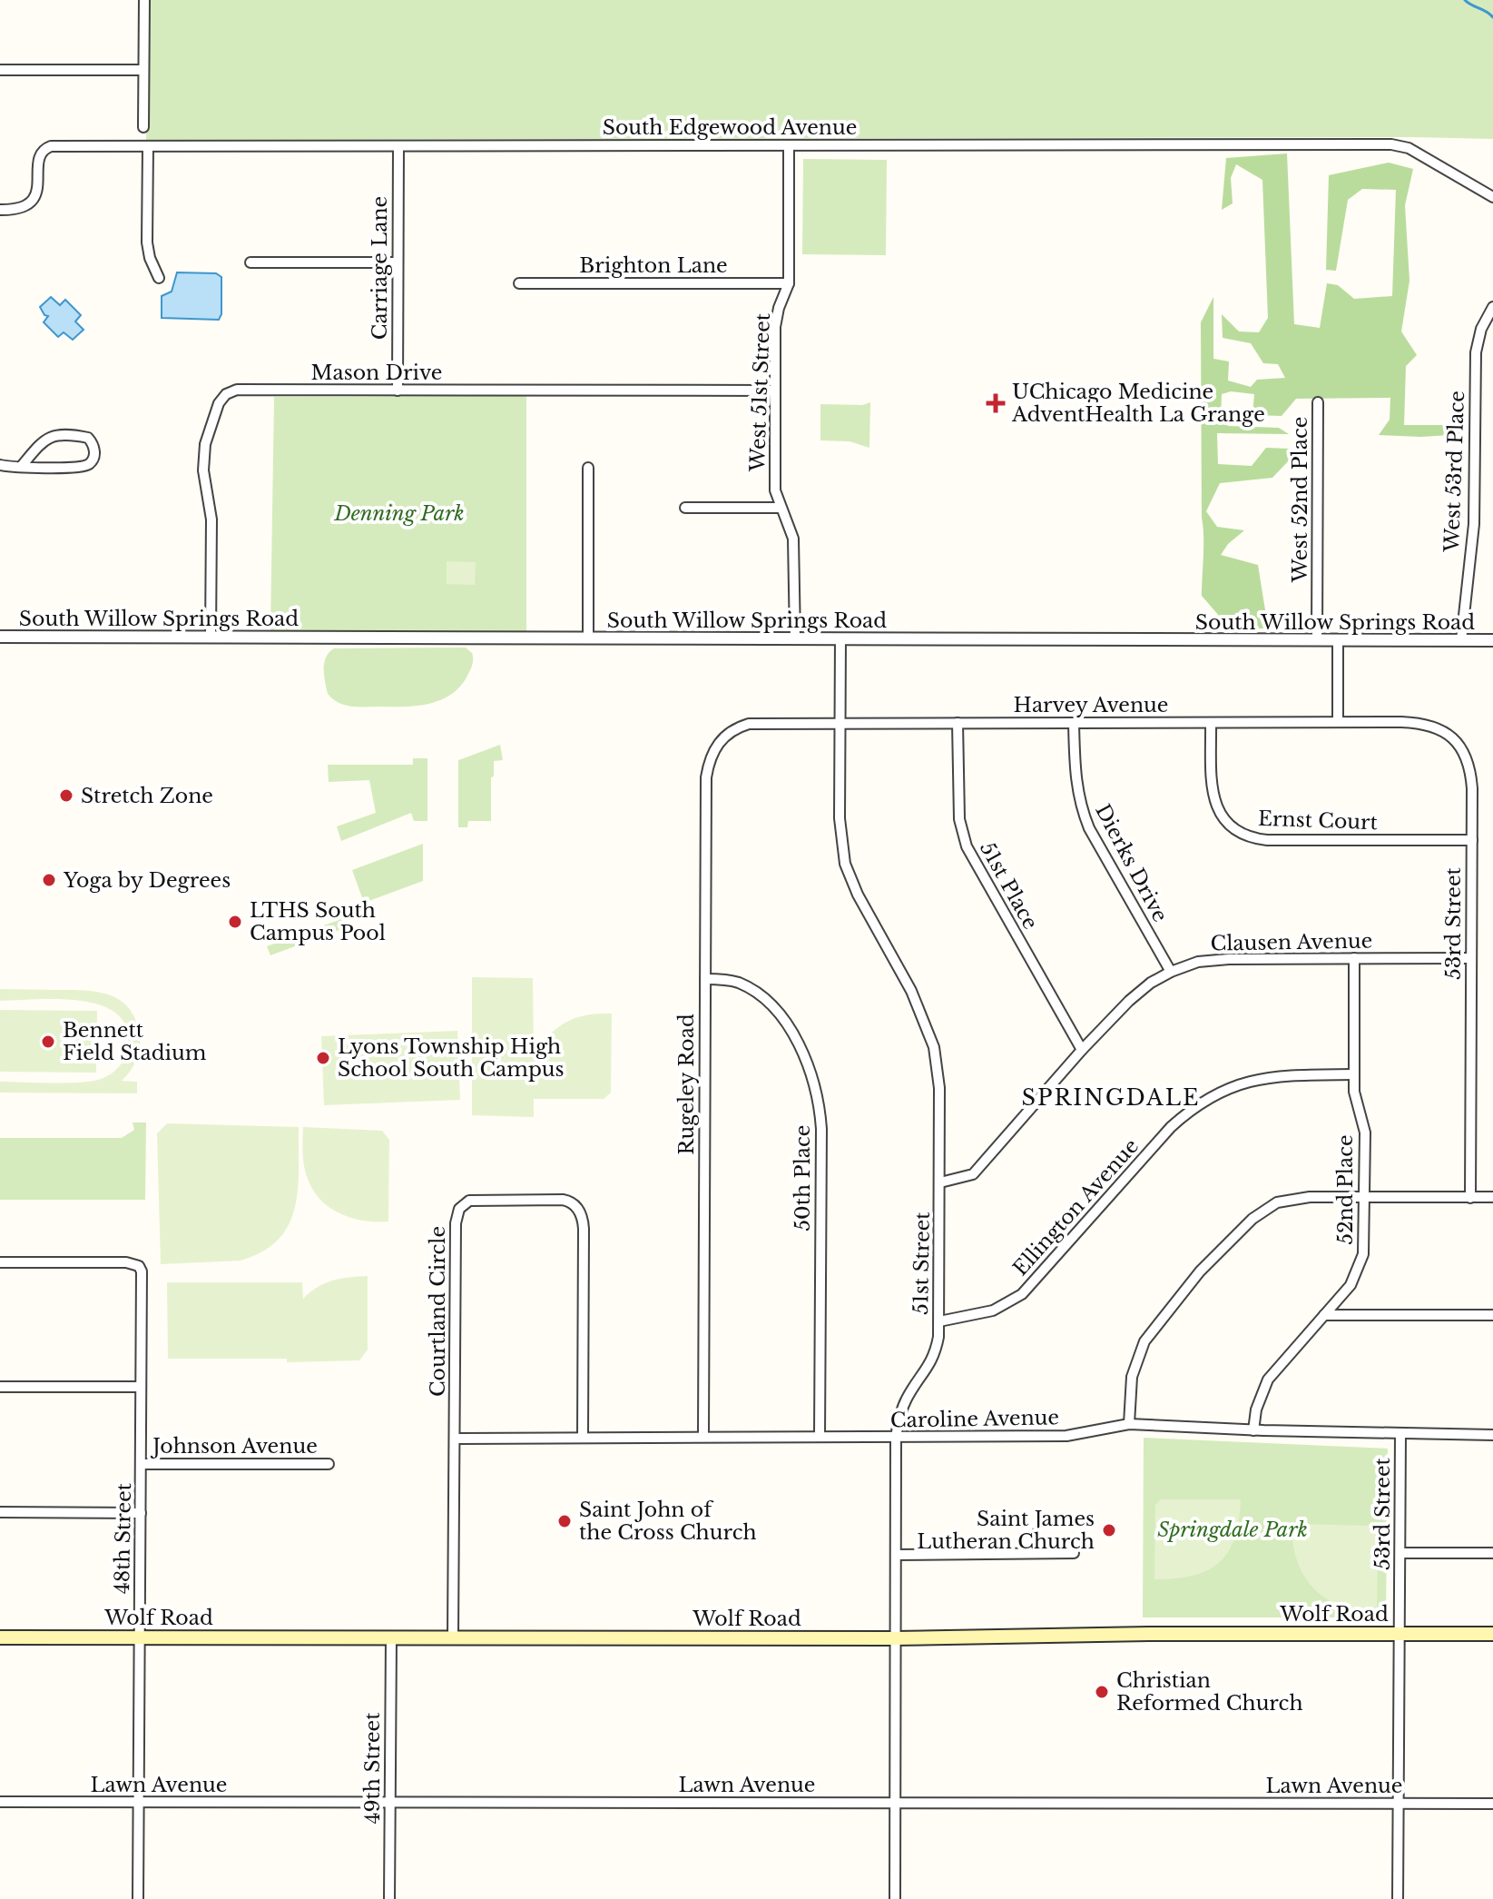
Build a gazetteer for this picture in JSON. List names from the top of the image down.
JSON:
{
  "streets": {
    "main road": ["Wolf Road"],
    "street": [
      "South Edgewood Avenue",
      "Brighton Lane",
      "Carriage Lane",
      "Mason Drive",
      "West 51st Street",
      "West 53rd Place",
      "West 52nd Place",
      "South Willow Springs Road",
      "Harvey Avenue",
      "Ernst Court",
      "Dierks Drive",
      "51st Place",
      "53rd Street",
      "Clausen Avenue",
      "Rugeley Road",
      "50th Place",
      "52nd Place",
      "Ellington Avenue",
      "51st Street",
      "Courtland Circle",
      "Caroline Avenue",
      "Johnson Avenue",
      "48th Street",
      "49th Street",
      "Lawn Avenue"
    ]
  },
  "crossings": [
    ["South Edgewood Avenue", "Carriage Lane"],
    ["South Edgewood Avenue", "West 51st Street"],
    ["Brighton Lane", "West 51st Street"],
    ["Carriage Lane", "Mason Drive"],
    ["Mason Drive", "West 51st Street"],
    ["Mason Drive", "South Willow Springs Road"],
    ["West 51st Street", "South Willow Springs Road"],
    ["West 53rd Place", "South Willow Springs Road"],
    ["West 52nd Place", "South Willow Springs Road"],
    ["South Willow Springs Road", "51st Street"],
    ["Harvey Avenue", "Ernst Court"],
    ["Harvey Avenue", "Dierks Drive"],
    ["Harvey Avenue", "51st Place"],
    ["Harvey Avenue", "53rd Street"],
    ["Harvey Avenue", "Rugeley Road"],
    ["Harvey Avenue", "51st Street"],
    ["Ernst Court", "53rd Street"],
    ["Dierks Drive", "Clausen Avenue"],
    ["51st Place", "Clausen Avenue"],
    ["53rd Street", "Clausen Avenue"],
    ["53rd Street", "Caroline Avenue"],
    ["53rd Street", "Wolf Road"],
    ["53rd Street", "Lawn Avenue"],
    ["Clausen Avenue", "52nd Place"],
    ["Clausen Avenue", "51st Street"],
    ["Rugeley Road", "50th Place"],
    ["Rugeley Road", "Caroline Avenue"],
    ["50th Place", "Caroline Avenue"],
    ["52nd Place", "Ellington Avenue"],
    ["52nd Place", "Caroline Avenue"],
    ["Ellington Avenue", "51st Street"],
    ["51st Street", "Caroline Avenue"],
    ["51st Street", "Wolf Road"],
    ["51st Street", "Lawn Avenue"],
    ["Courtland Circle", "Caroline Avenue"],
    ["Courtland Circle", "Wolf Road"],
    ["Johnson Avenue", "48th Street"],
    ["48th Street", "Wolf Road"],
    ["48th Street", "Lawn Avenue"],
    ["Wolf Road", "49th Street"],
    ["49th Street", "Lawn Avenue"]
  ],
  "districts": ["SPRINGDALE"],
  "parks": ["Denning Park", "Springdale Park"],
  "places": {
    "health": ["UChicago Medicine AdventHealth La Grange"],
    "other": [
      "Stretch Zone",
      "Yoga by Degrees",
      "LTHS South Campus Pool",
      "Bennett Field Stadium",
      "Lyons Township High School South Campus",
      "Saint John of the Cross Church",
      "Saint James Lutheran Church",
      "Christian Reformed Church"
    ]
  }
}
